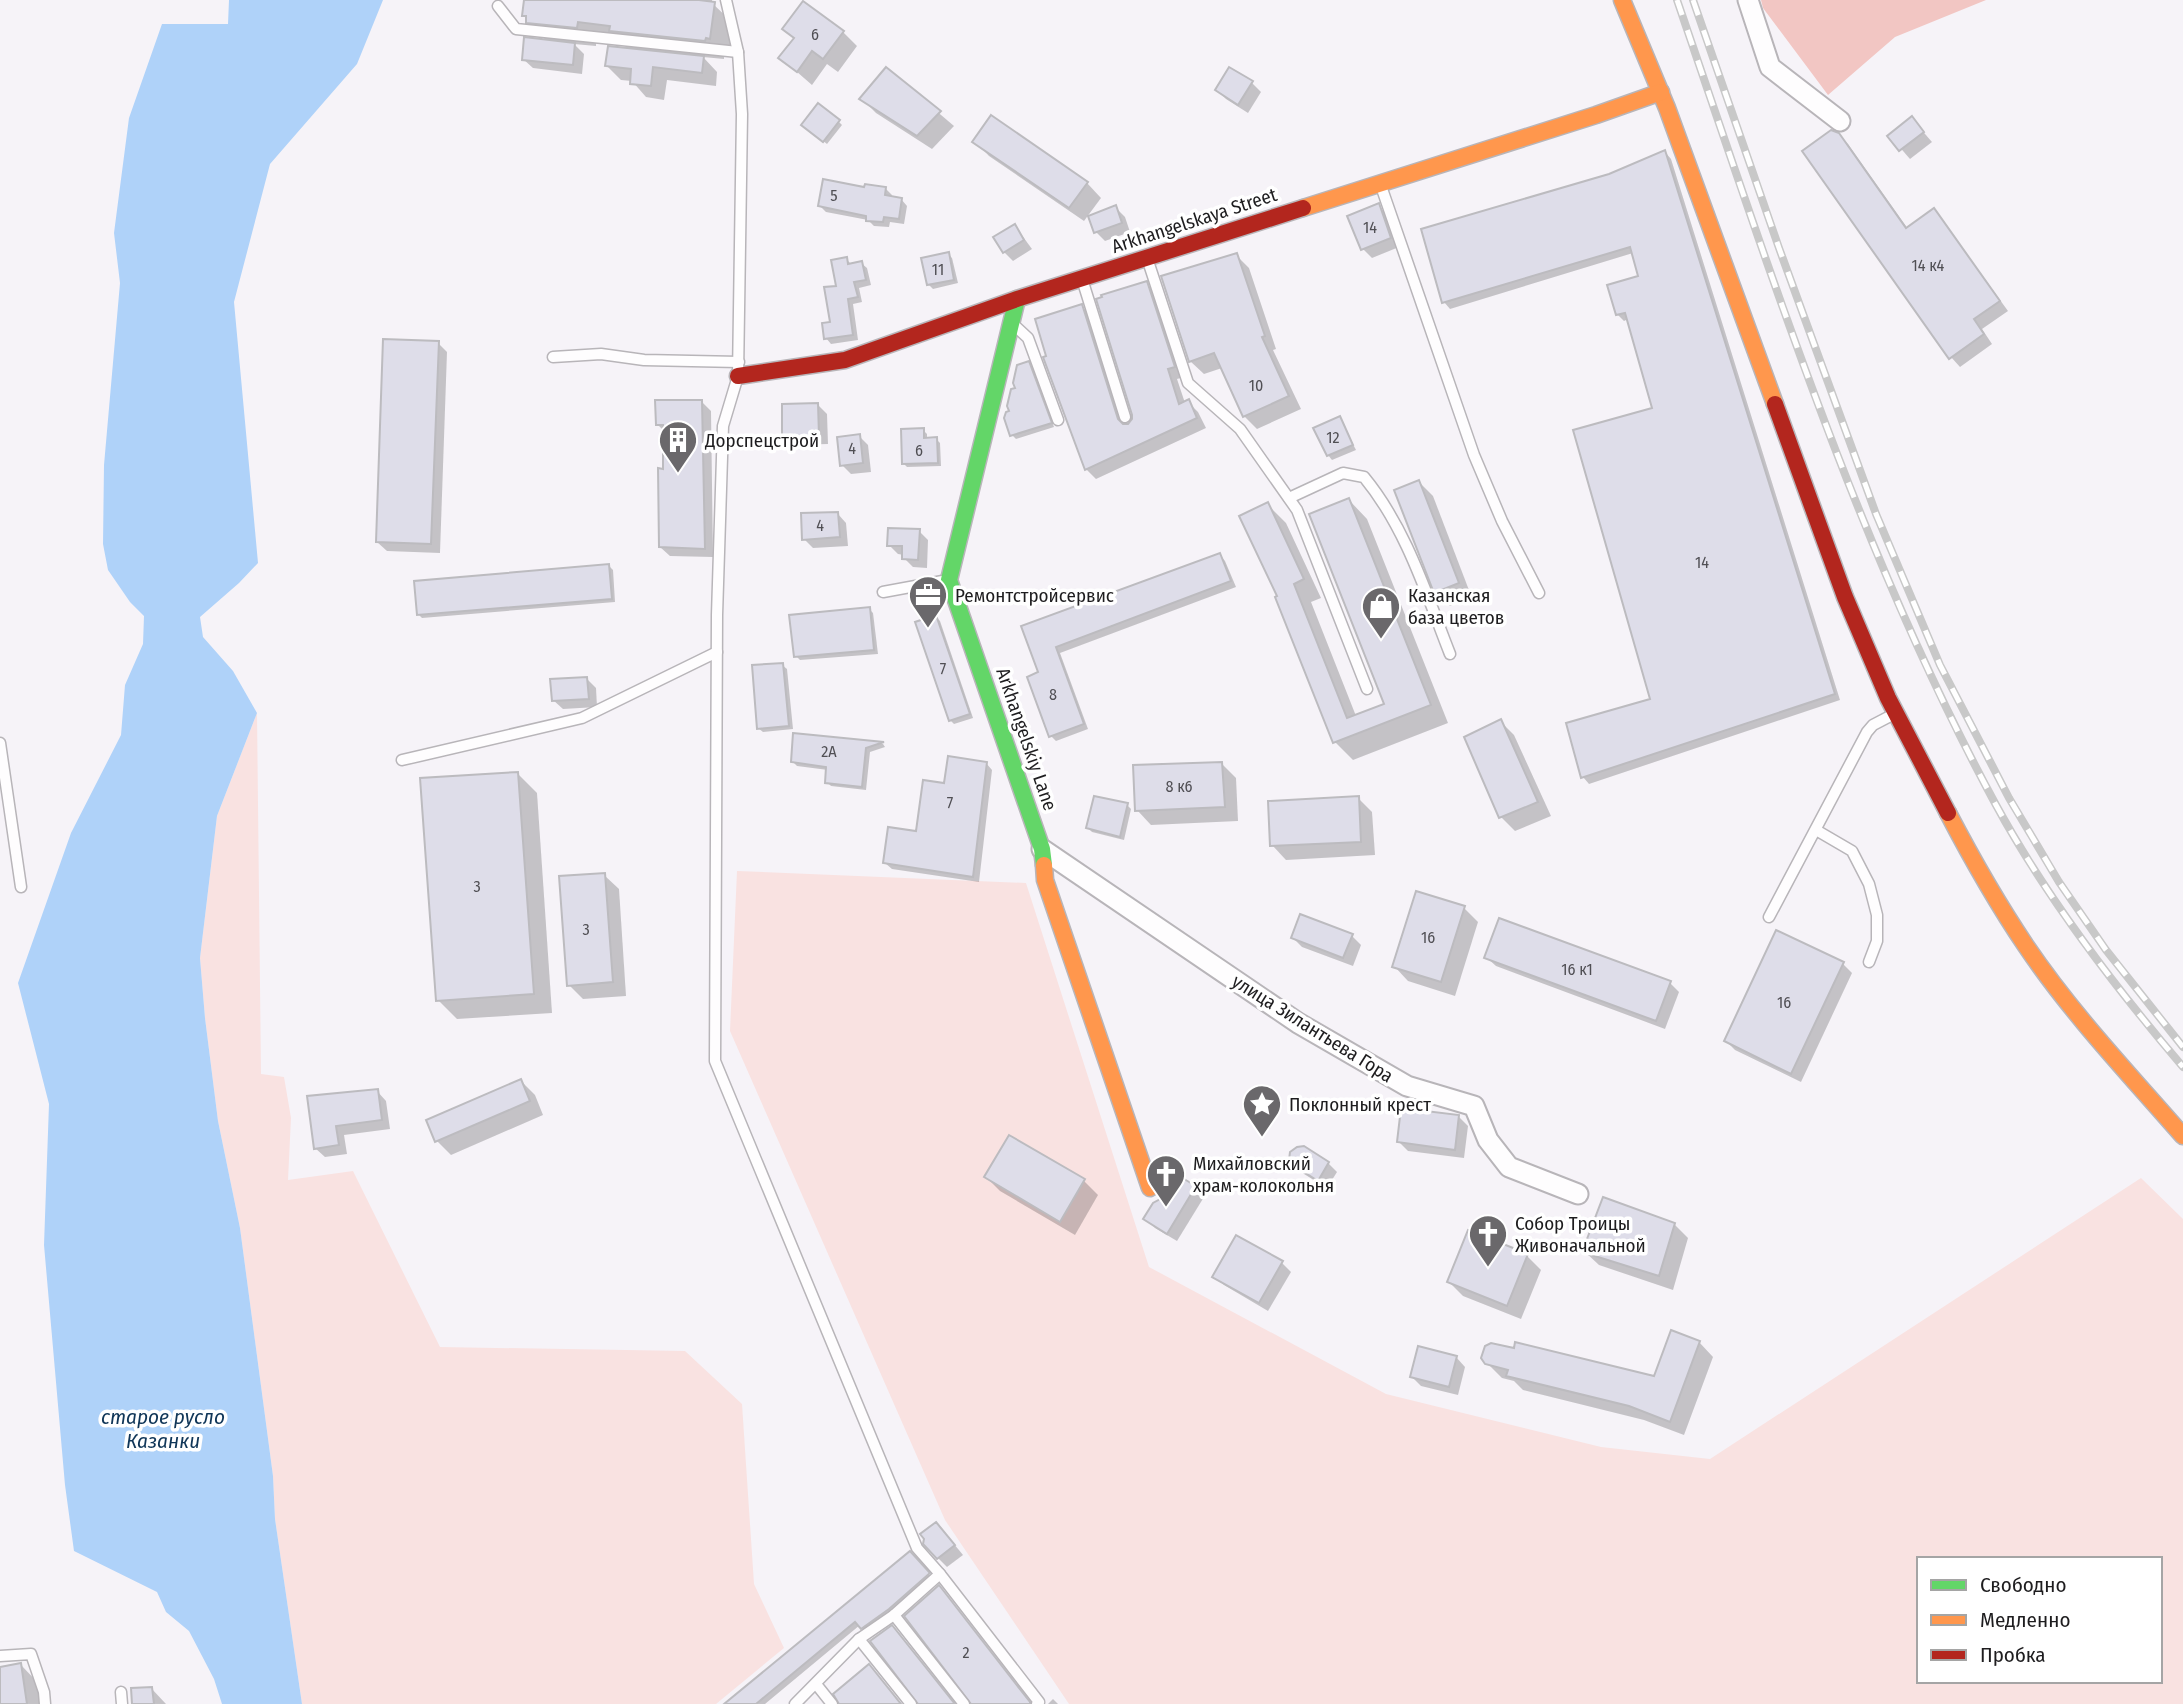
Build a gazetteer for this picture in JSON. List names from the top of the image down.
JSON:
{
  "streets": {
    "street": ["Arkhangelskaya Street", "Arkhangelskiy Lane", "улица Зилантьева Гора"]
  },
  "crossings": [
    ["Arkhangelskiy Lane", "улица Зилантьева Гора"]
  ],
  "water": ["старое русло Казанки"],
  "places": {
    "building": ["Дорспецстрой"],
    "office": ["Ремонтстройсервис"],
    "shop": ["Казанская база цветов"],
    "place": ["Поклонный крест"],
    "church": ["Михайловский храм-колокольня", "Собор Троицы Живоначальной"]
  },
  "house_numbers": [
    "6",
    "5",
    "14",
    "14 к4",
    "11",
    "10",
    "12",
    "4",
    "6",
    "4",
    "14",
    "7",
    "8",
    "2А",
    "8 к6",
    "7",
    "3",
    "3",
    "16",
    "16 к1",
    "16",
    "2"
  ],
  "legend": ["Свободно", "Медленно", "Пробка"]
}
